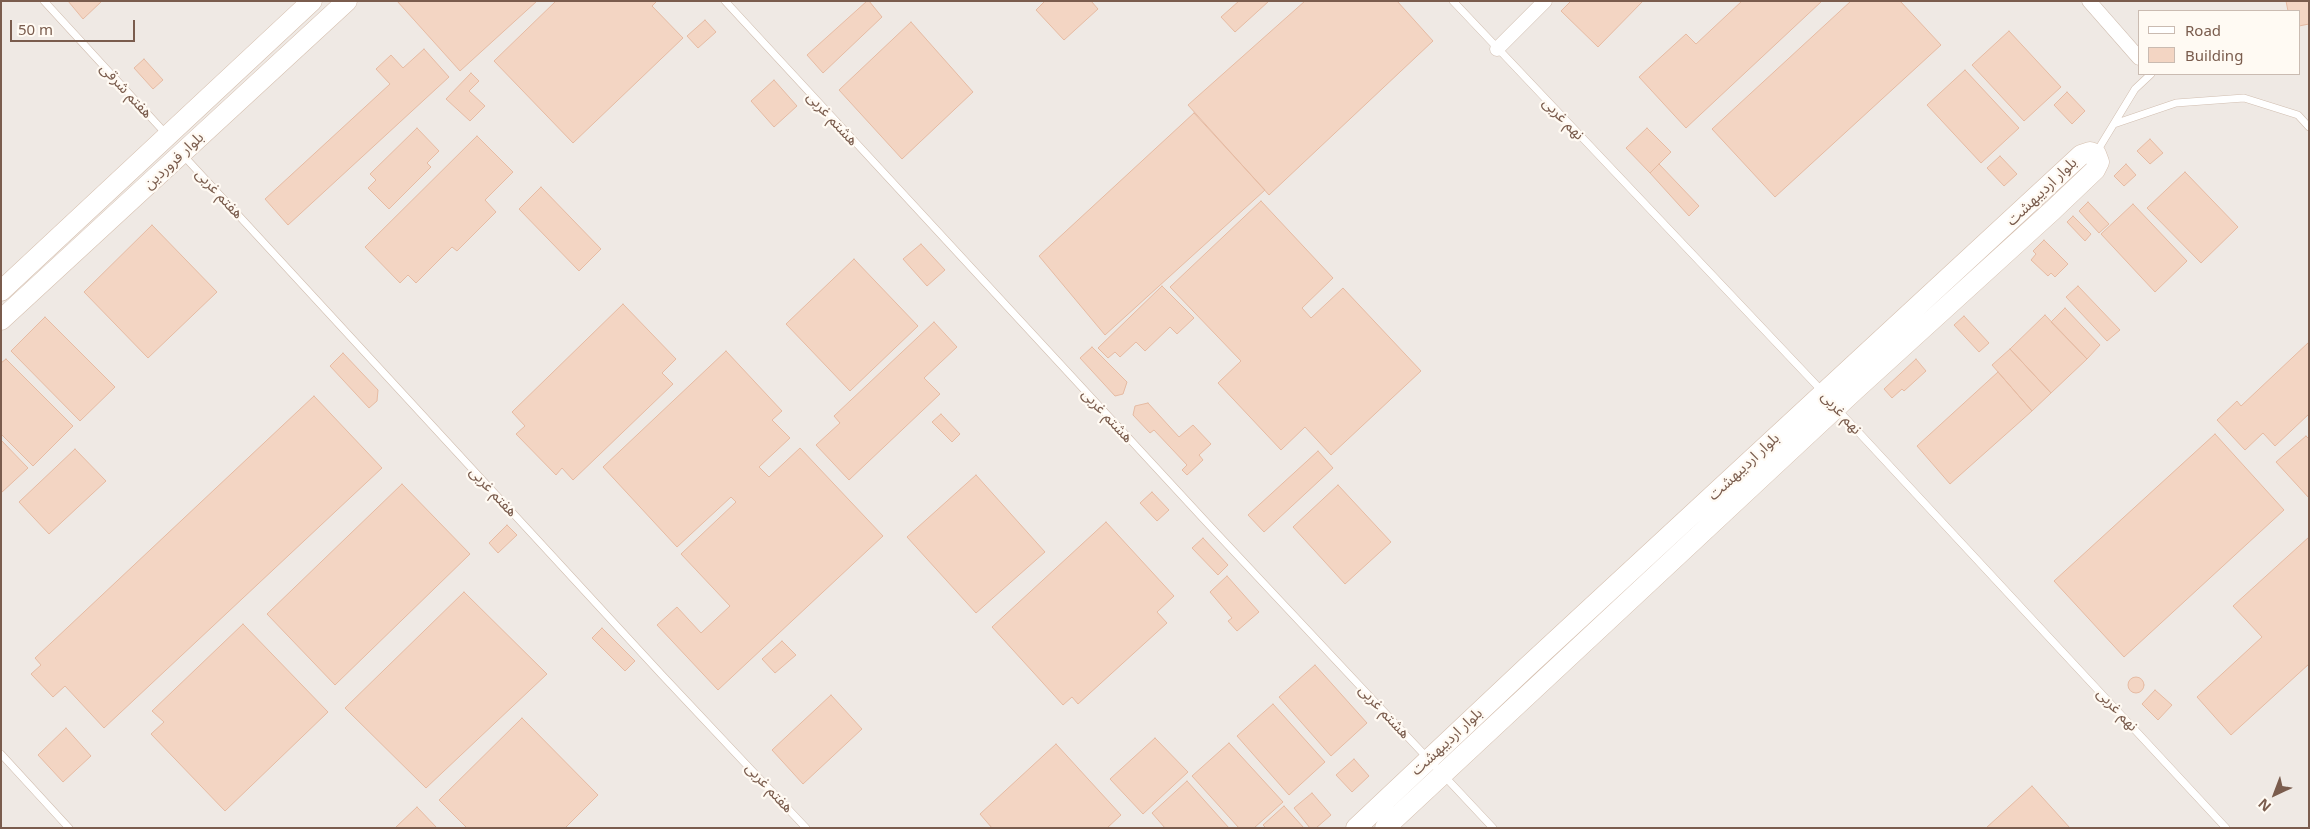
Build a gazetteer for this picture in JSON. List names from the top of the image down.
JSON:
{
  "streets": {
    "street": ["بلوار فروردین", "بلوار اردیبهشت"],
    "lane": [
      "هفتم شرقی",
      "هشتم غربی",
      "نهم غربی",
      "هفتم غربی"
    ]
  },
  "crossings": [
    ["هفتم شرقی", "بلوار فروردین"],
    ["هشتم غربی", "بلوار اردیبهشت"],
    ["نهم غربی", "بلوار اردیبهشت"],
    ["بلوار فروردین", "هفتم غربی"]
  ],
  "legend": ["Road", "Building"],
  "scale_bar": "50 m",
  "north": "bottom left"
}
